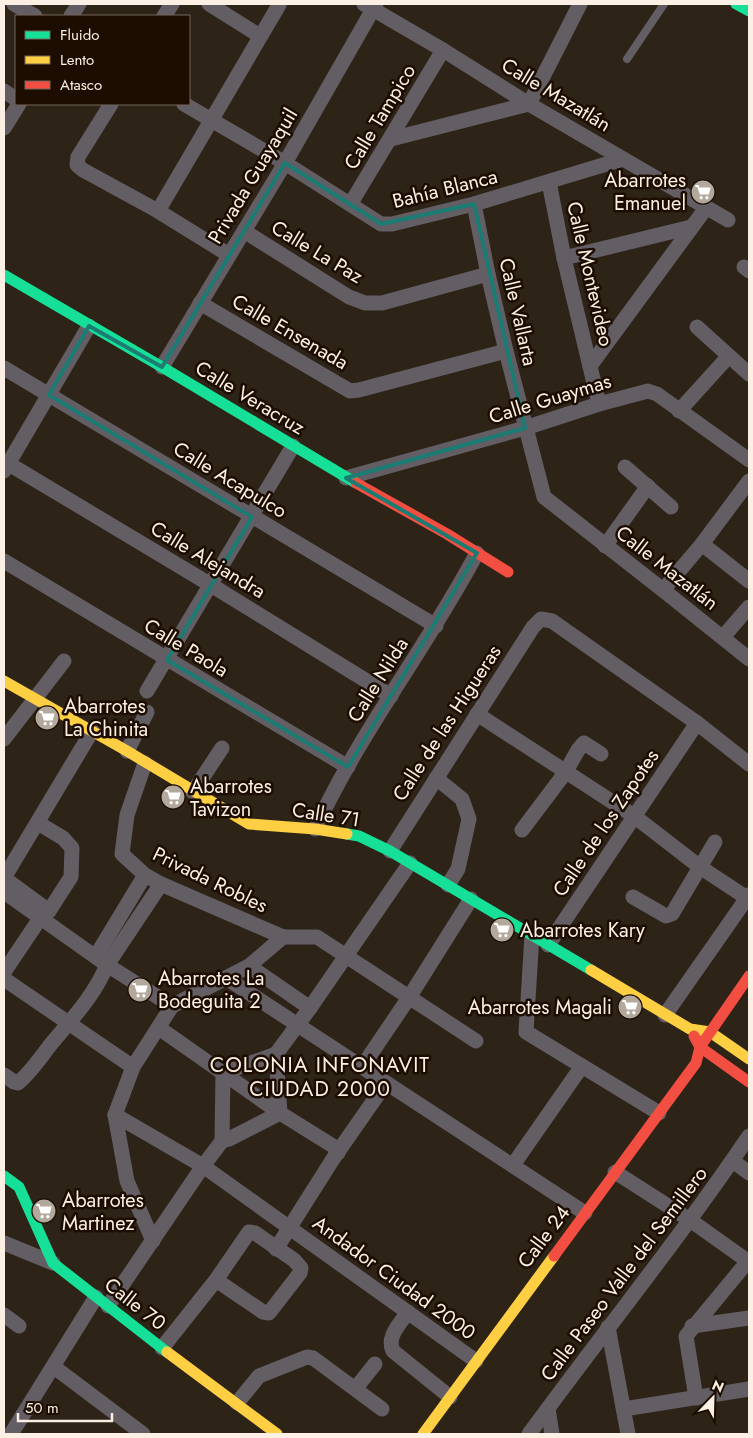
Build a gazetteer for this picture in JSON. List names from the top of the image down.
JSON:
{
  "streets": {
    "street": [
      "Calle Mazatlán",
      "Calle Tampico",
      "Privada Guayaquil",
      "Bahía Blanca",
      "Calle La Paz",
      "Calle Montevideo",
      "Calle Vallarta",
      "Calle Ensenada",
      "Calle Veracruz",
      "Calle Guaymas",
      "Calle Acapulco",
      "Calle Alejandra",
      "Calle Paola",
      "Calle Nilda",
      "Calle de las Higueras",
      "Calle 71",
      "Calle de los Zapotes",
      "Privada Robles",
      "Calle 24",
      "Calle Paseo Valle del Semillero",
      "Andador Ciudad 2000",
      "Calle 70"
    ]
  },
  "crossings": [
    ["Calle Mazatlán", "Calle Tampico"],
    ["Calle Mazatlán", "Privada Guayaquil"],
    ["Calle Mazatlán", "Bahía Blanca"],
    ["Calle Mazatlán", "Calle Vallarta"],
    ["Calle Tampico", "Bahía Blanca"],
    ["Privada Guayaquil", "Bahía Blanca"],
    ["Privada Guayaquil", "Calle La Paz"],
    ["Privada Guayaquil", "Calle Ensenada"],
    ["Privada Guayaquil", "Calle Veracruz"],
    ["Bahía Blanca", "Calle Montevideo"],
    ["Bahía Blanca", "Calle Vallarta"],
    ["Calle La Paz", "Calle Vallarta"],
    ["Calle Montevideo", "Calle Guaymas"],
    ["Calle Vallarta", "Calle Ensenada"],
    ["Calle Vallarta", "Calle Guaymas"],
    ["Calle Veracruz", "Calle Guaymas"],
    ["Calle Veracruz", "Calle Nilda"],
    ["Calle Acapulco", "Calle Nilda"],
    ["Calle Alejandra", "Calle Nilda"],
    ["Calle Paola", "Calle Nilda"],
    ["Calle Nilda", "Calle 71"],
    ["Calle de las Higueras", "Calle 71"],
    ["Calle de las Higueras", "Calle de los Zapotes"],
    ["Calle 71", "Calle de los Zapotes"],
    ["Calle 71", "Privada Robles"],
    ["Calle 71", "Calle 24"],
    ["Calle 24", "Andador Ciudad 2000"]
  ],
  "districts": ["COLONIA INFONAVIT CIUDAD 2000"],
  "places": {
    "supermarket": [
      "Abarrotes Emanuel",
      "Abarrotes La Chinita",
      "Abarrotes Tavizon",
      "Abarrotes Kary",
      "Abarrotes La Bodeguita 2",
      "Abarrotes Magali",
      "Abarrotes Martinez"
    ]
  },
  "legend": ["Fluido", "Lento", "Atasco"],
  "scale_bar": "50 m",
  "north": "top right"
}
